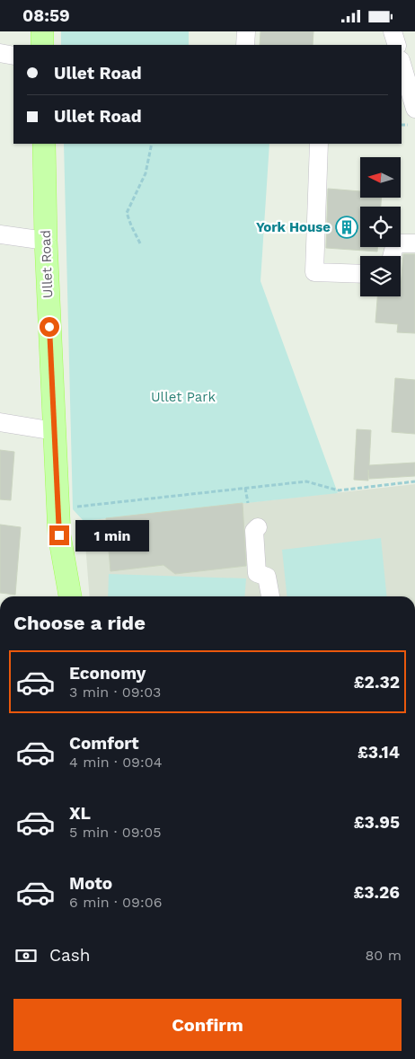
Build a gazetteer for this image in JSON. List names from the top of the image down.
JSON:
{
  "streets": {
    "main road": ["Ullet Road"]
  },
  "parks": ["Ullet Park"],
  "places": {
    "building": ["York House"]
  },
  "north": "left",
  "page": {
    "status": "08:59",
    "banner": ["Ullet Road", "Ullet Road"],
    "bubble": "1 min",
    "heading": "Choose a ride",
    "list": [
      {
        "name": "Economy",
        "note": "3 min · 09:03",
        "value": "£2.32"
      },
      {
        "name": "Comfort",
        "note": "4 min · 09:04",
        "value": "£3.14"
      },
      {
        "name": "XL",
        "note": "5 min · 09:05",
        "value": "£3.95"
      },
      {
        "name": "Moto",
        "note": "6 min · 09:06",
        "value": "£3.26"
      }
    ],
    "pay": ["Cash", "80 m"],
    "buttons": "Confirm"
  }
}
